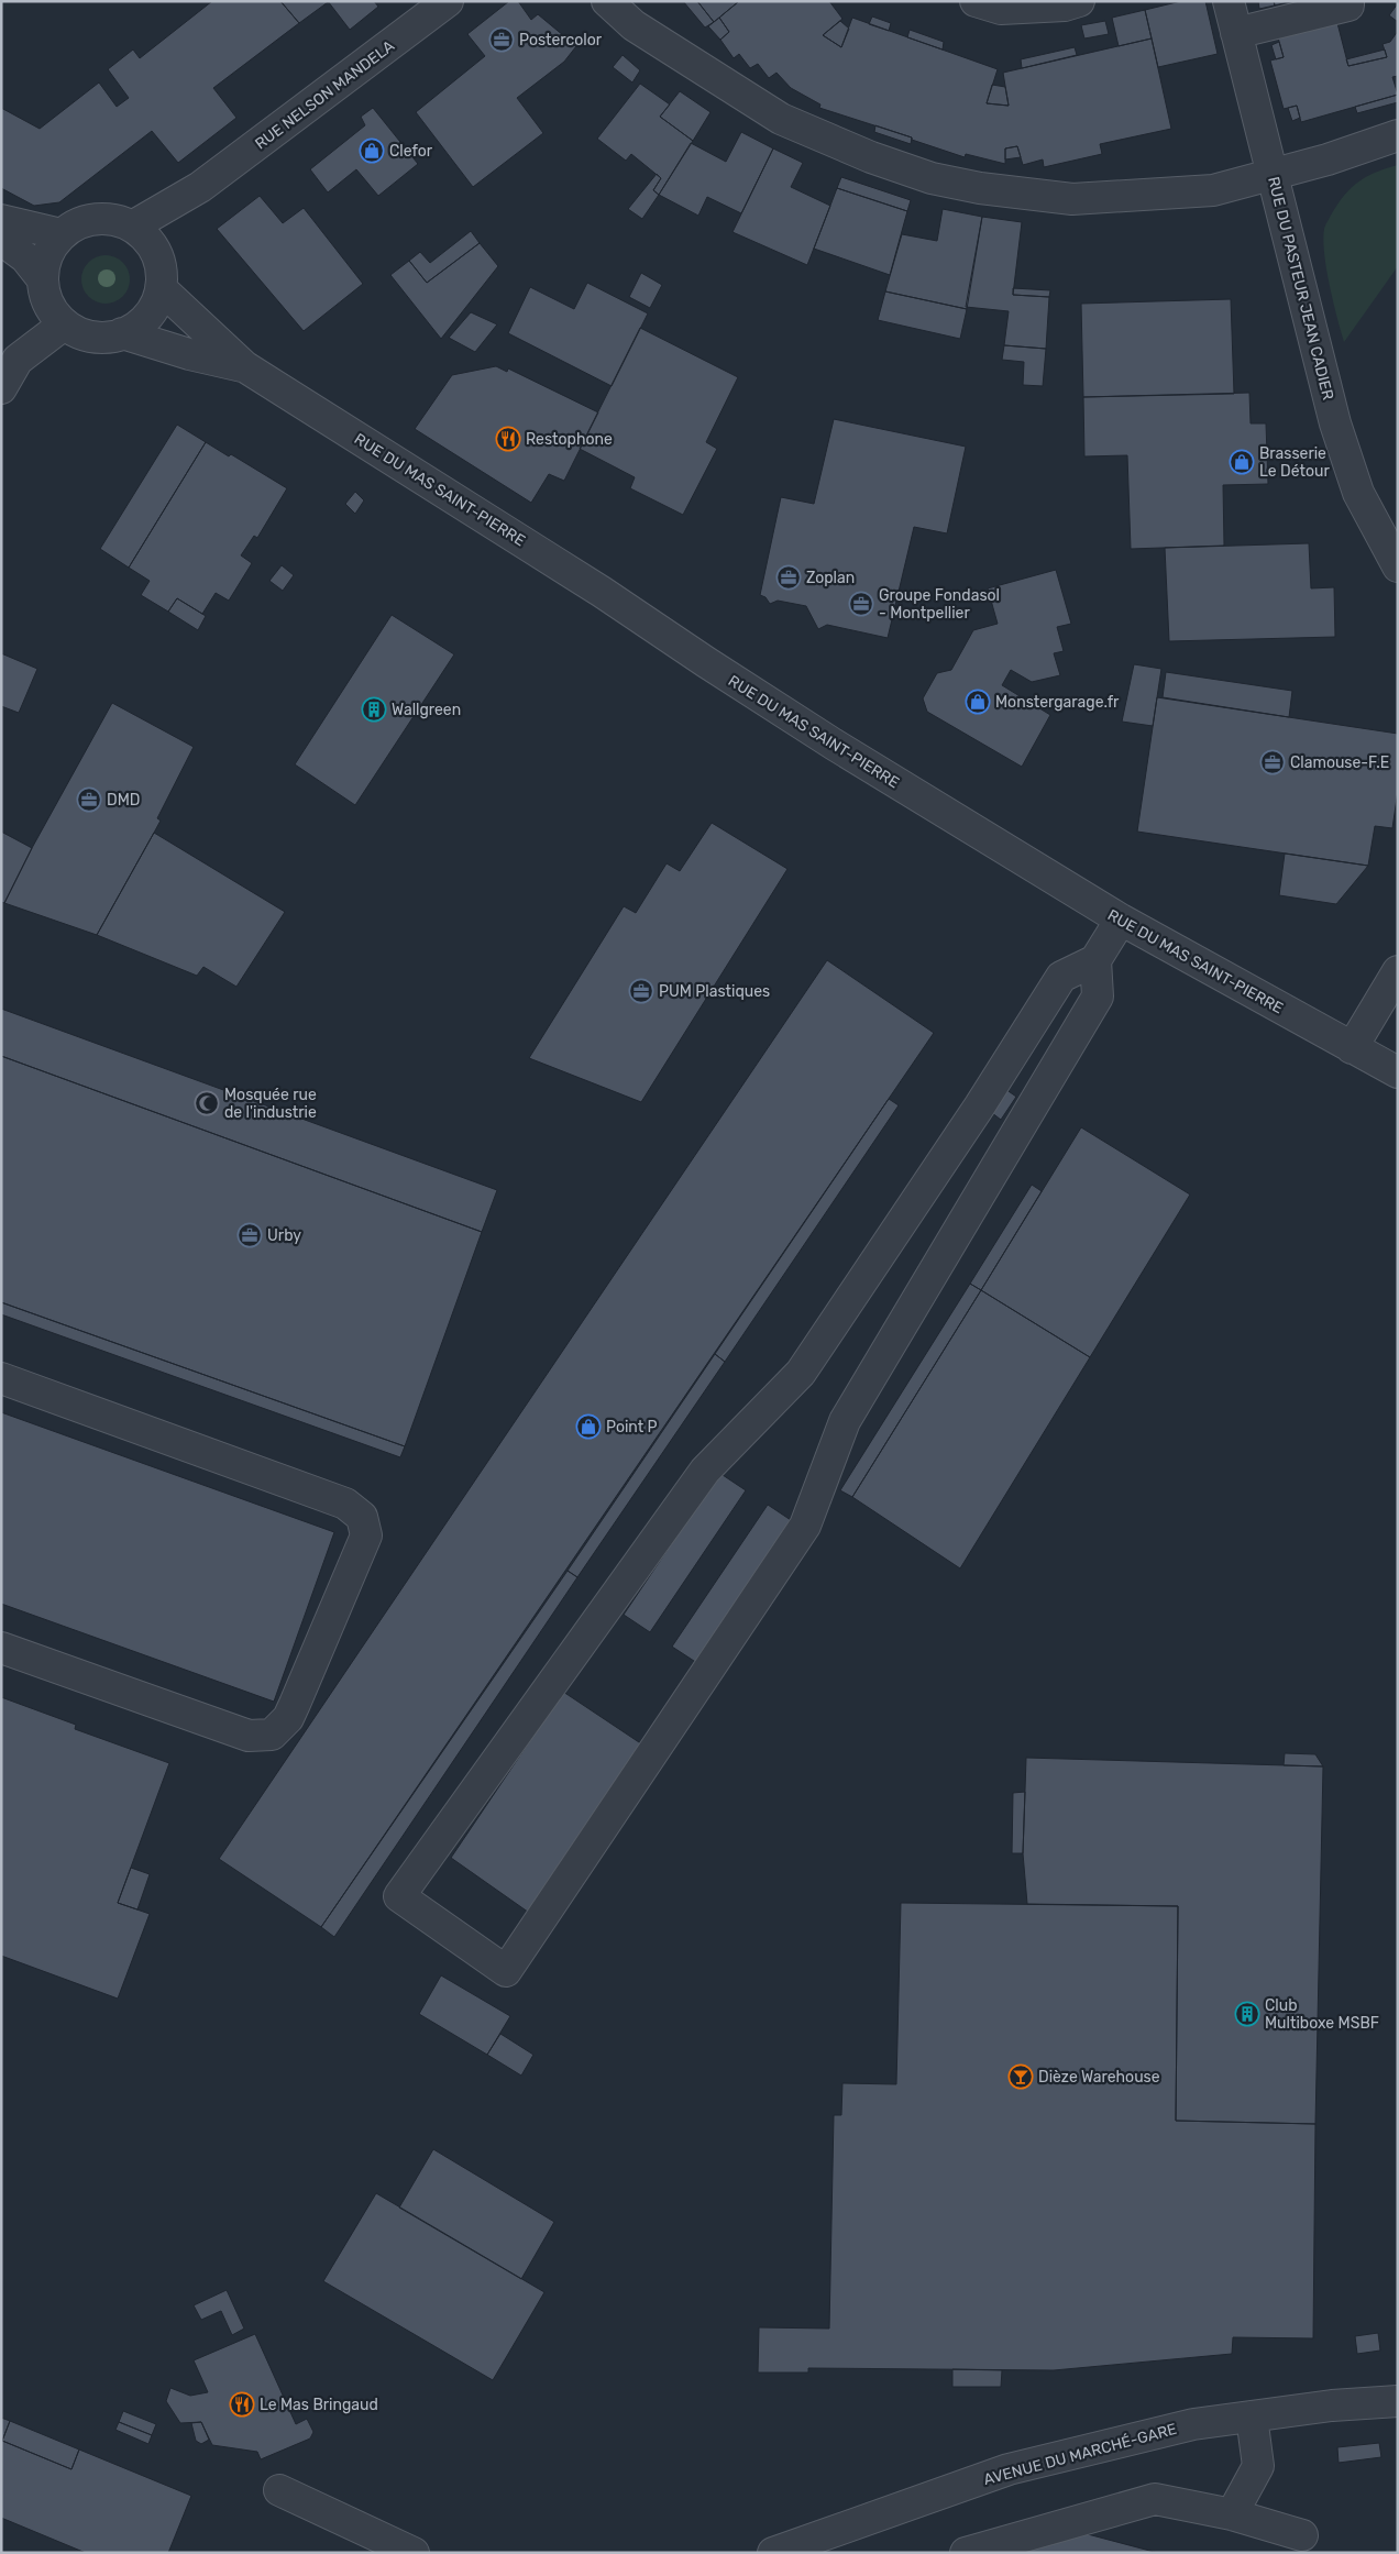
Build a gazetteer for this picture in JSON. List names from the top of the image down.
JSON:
{
  "streets": {
    "street": [
      "RUE NELSON MANDELA",
      "RUE DU PASTEUR JEAN CADIER",
      "RUE DU MAS SAINT-PIERRE",
      "AVENUE DU MARCHÉ-GARE"
    ]
  },
  "crossings": [
    ["RUE NELSON MANDELA", "RUE DU MAS SAINT-PIERRE"]
  ],
  "places": {
    "office": [
      "Postercolor",
      "Zoplan",
      "Groupe Fondasol - Montpellier",
      "Clamouse-F.E",
      "DMD",
      "PUM Plastiques",
      "Urby"
    ],
    "shop": [
      "Clefor",
      "Brasserie Le Détour",
      "Monstergarage.fr",
      "Point P"
    ],
    "restaurant": ["Restophone", "Le Mas Bringaud"],
    "building": ["Wallgreen", "Club Multiboxe MSBF"],
    "mosque": ["Mosquée rue de l'industrie"],
    "bar": ["Dièze Warehouse"]
  }
}
